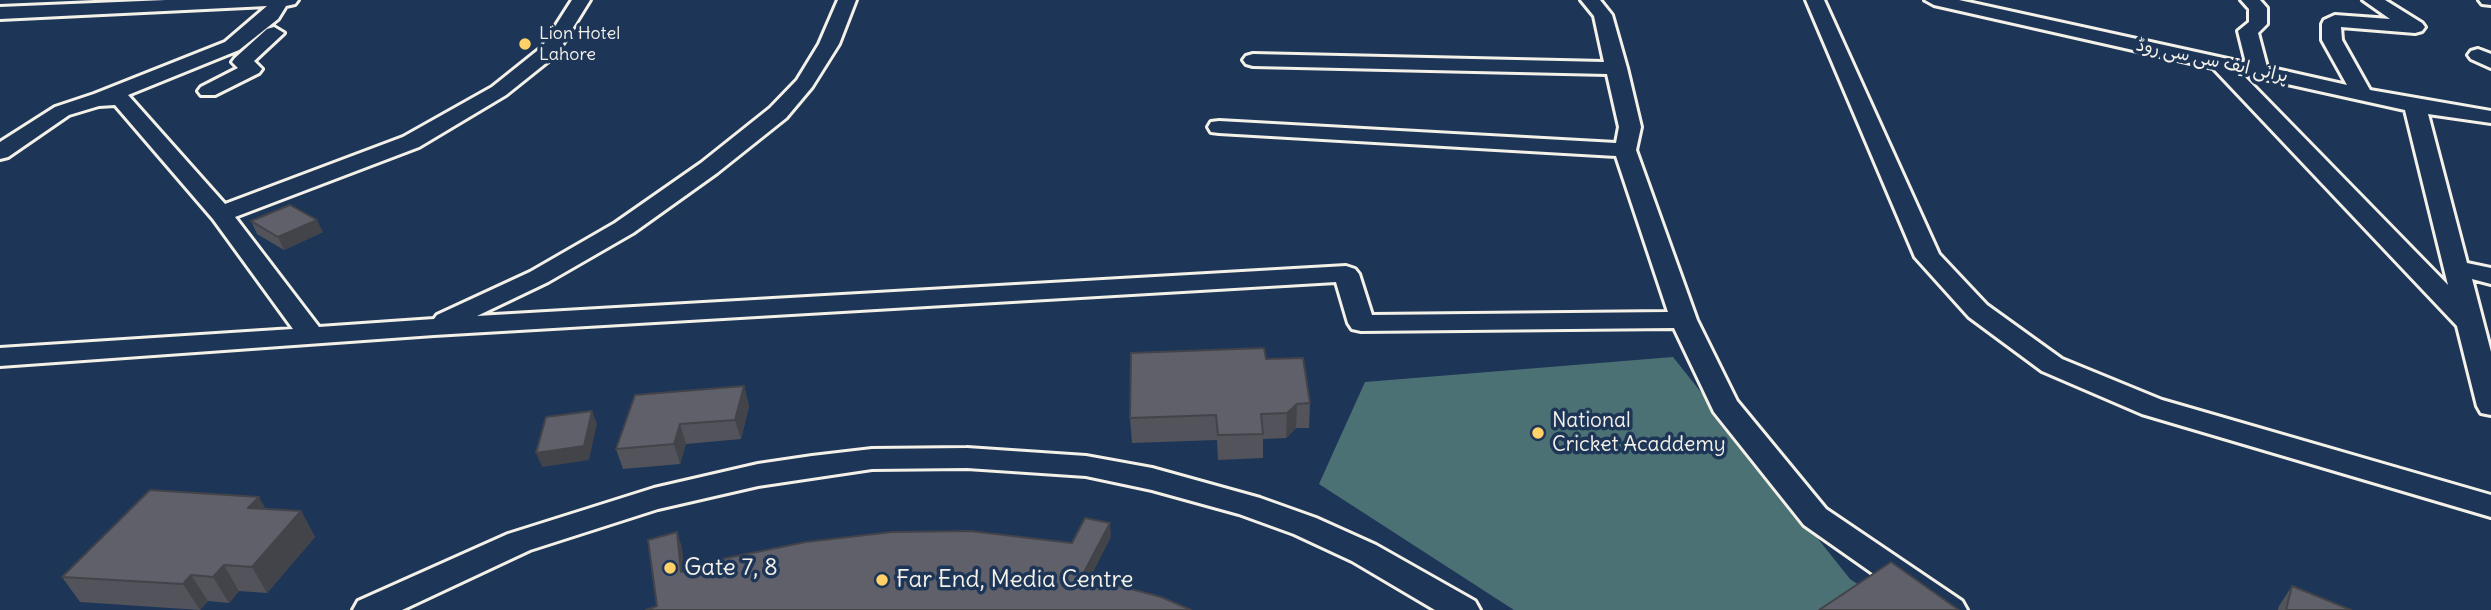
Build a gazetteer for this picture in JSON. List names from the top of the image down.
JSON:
{
  "streets": {
    "street": ["پرانی ایف سی سی روڈ"]
  },
  "places": [
    "Lion Hotel Lahore",
    "National Cricket Acaddemy",
    "Gate 7, 8",
    "Far End, Media Centre"
  ]
}
